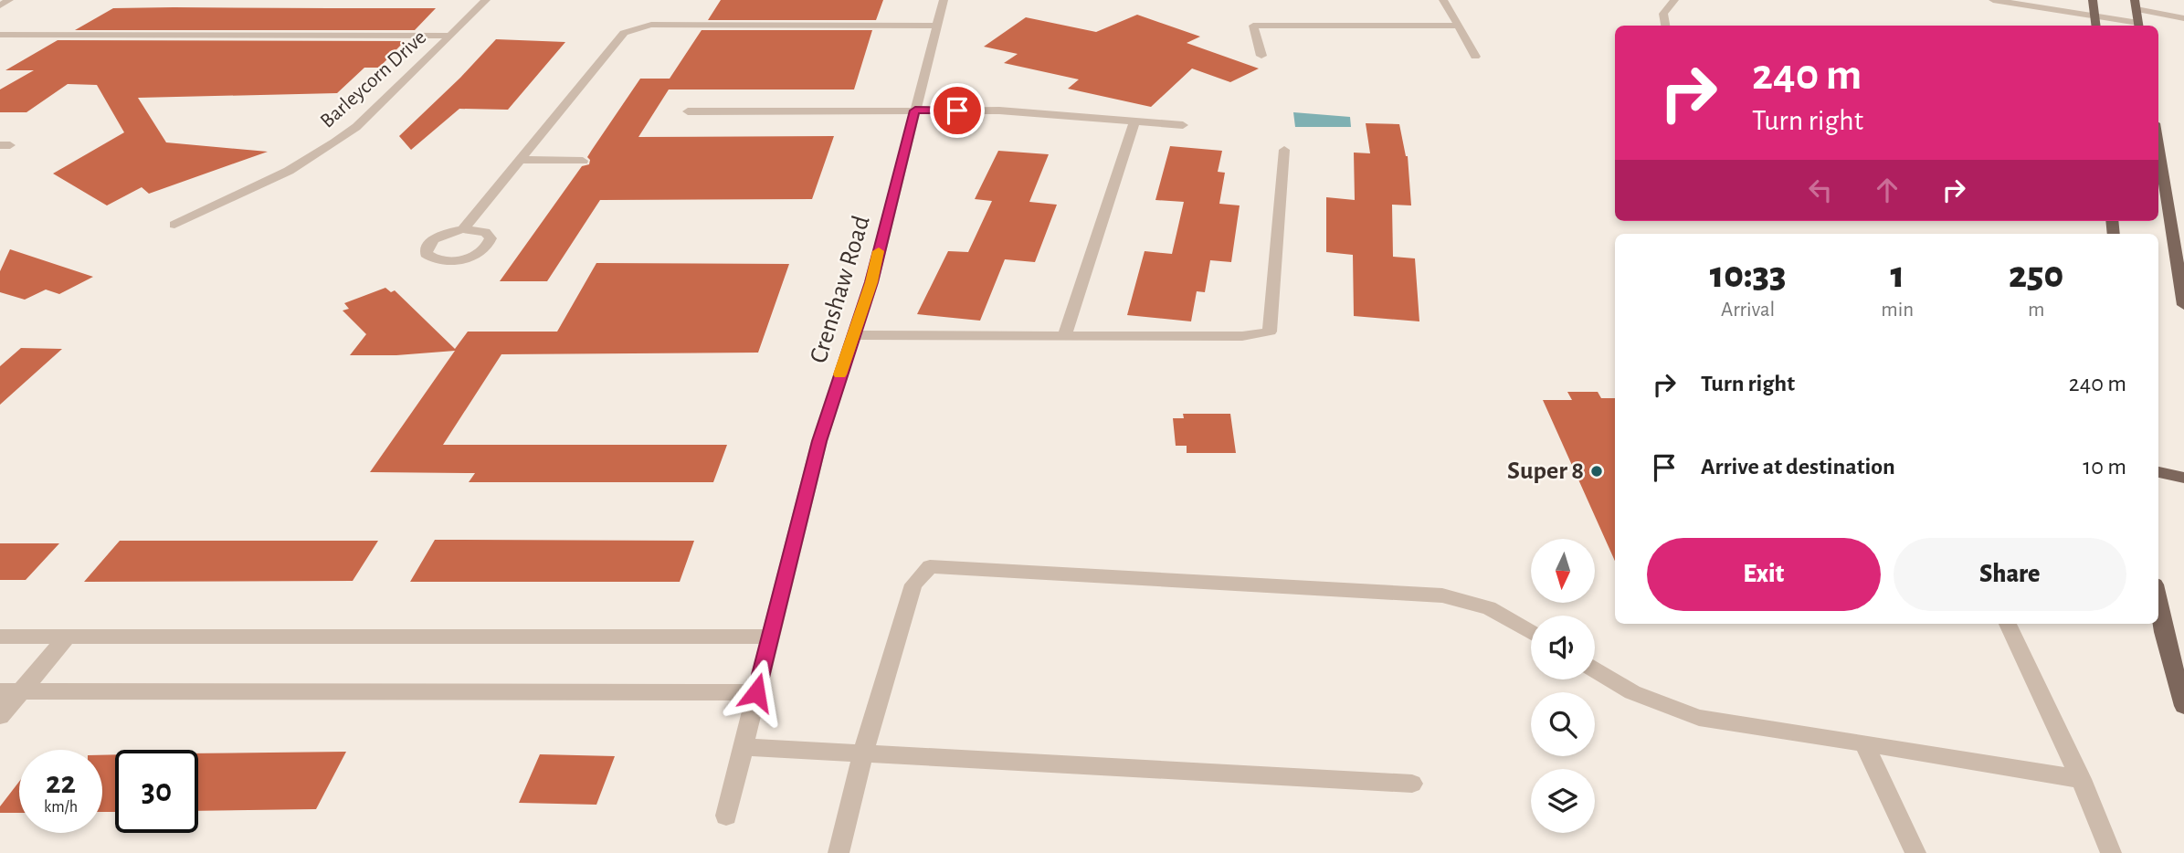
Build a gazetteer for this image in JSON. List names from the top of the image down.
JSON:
{
  "streets": {
    "street": ["Barleycorn Drive", "Crenshaw Road"]
  },
  "places": ["Super 8"],
  "north": "bottom",
  "page": {
    "turn": ["240 m", "Turn right"],
    "eta": [
      "10:33",
      "Arrival",
      "1",
      "min",
      "250",
      "m"
    ],
    "list": [
      {
        "name": "Turn right",
        "value": "240 m"
      },
      {
        "name": "Arrive at destination",
        "value": "10 m"
      }
    ],
    "buttons": ["Exit", "Share"],
    "speed": "22 km/h",
    "limit": "30"
  }
}
